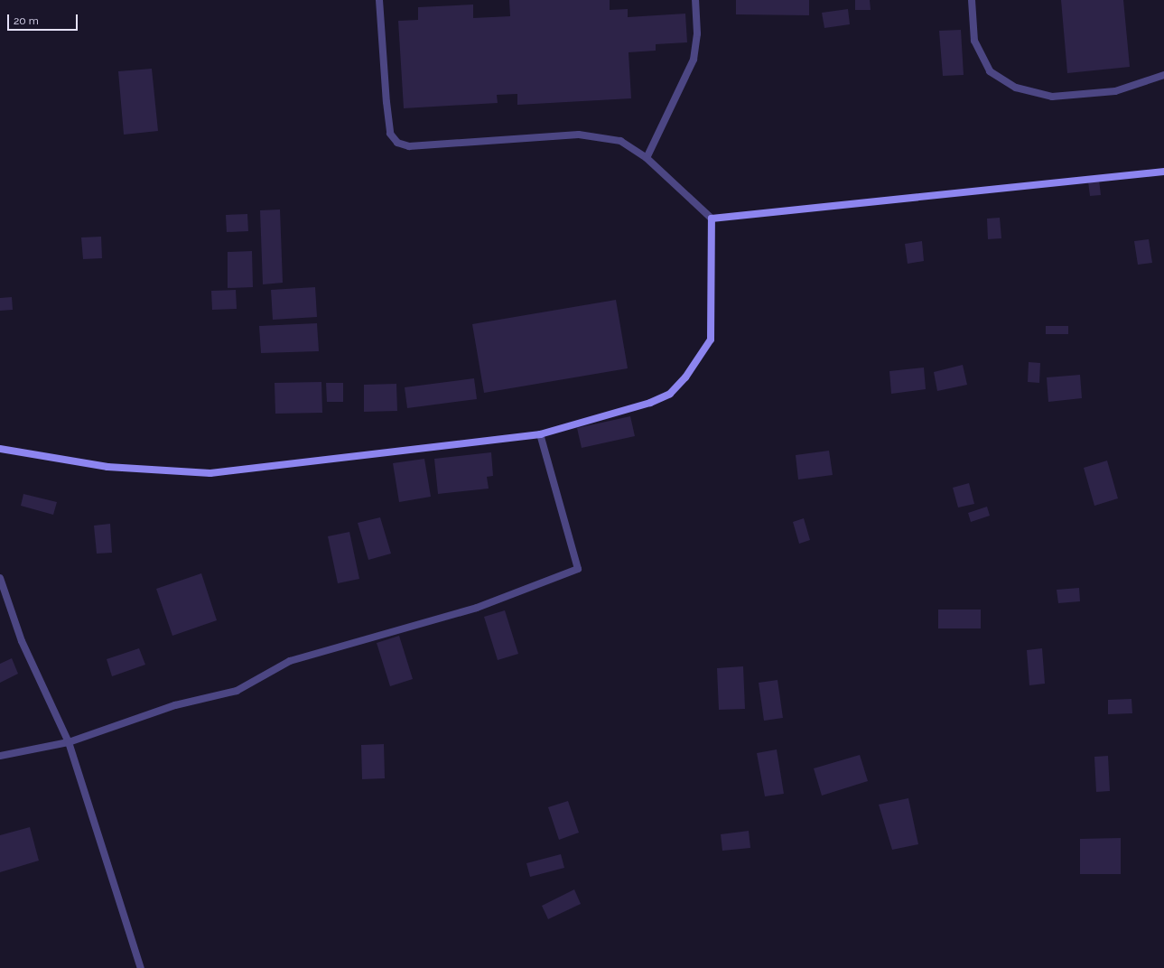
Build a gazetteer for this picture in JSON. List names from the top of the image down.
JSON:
{
  "scale_bar": "20 m"
}
